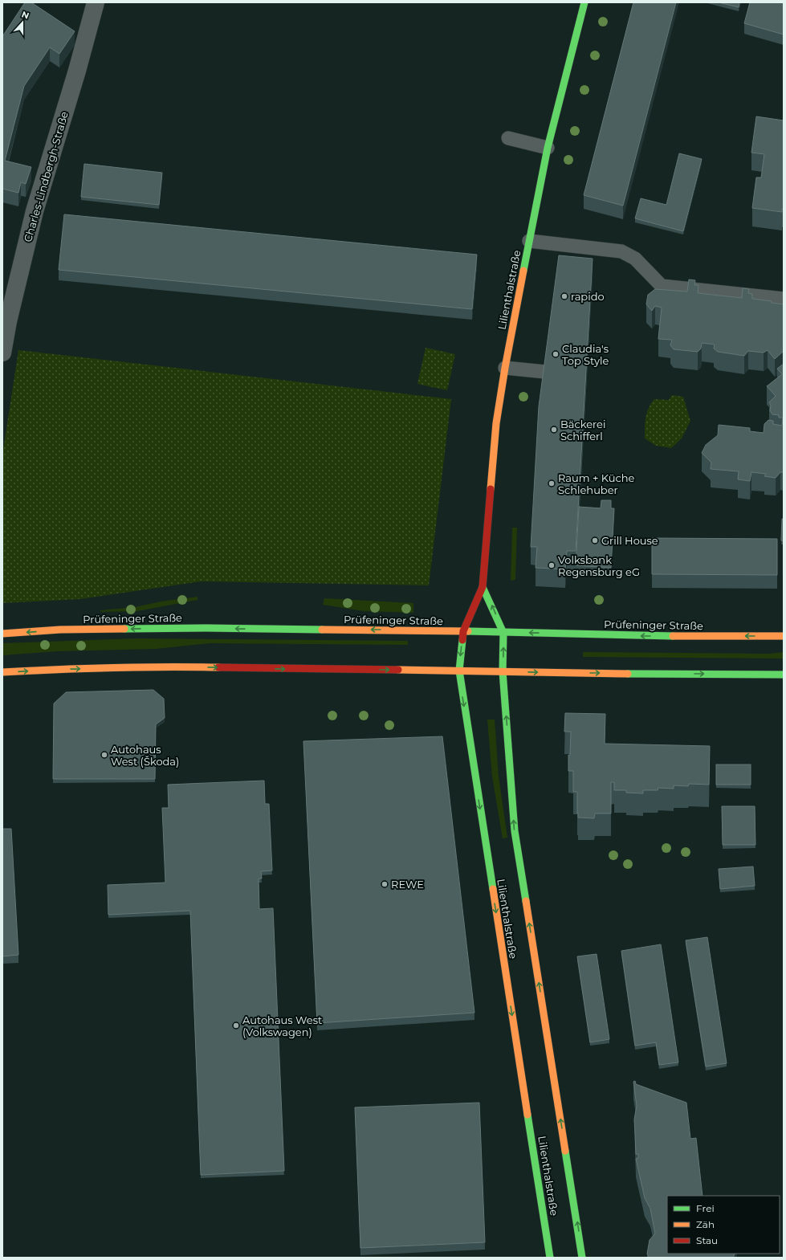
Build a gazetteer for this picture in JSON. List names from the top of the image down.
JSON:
{
  "streets": {
    "street": ["Charles-Lindbergh-Straße", "Lilienthalstraße", "Prüfeninger Straße"]
  },
  "crossings": [
    ["Lilienthalstraße", "Prüfeninger Straße"]
  ],
  "places": [
    "rapido",
    "Claudia's Top Style",
    "Bäckerei Schifferl",
    "Raum + Küche Schlehuber",
    "Grill House",
    "Volksbank Regensburg eG",
    "Autohaus West (Škoda)",
    "REWE",
    "Autohaus West (Volkswagen)"
  ],
  "legend": ["Frei", "Zäh", "Stau"],
  "north": "top"
}
